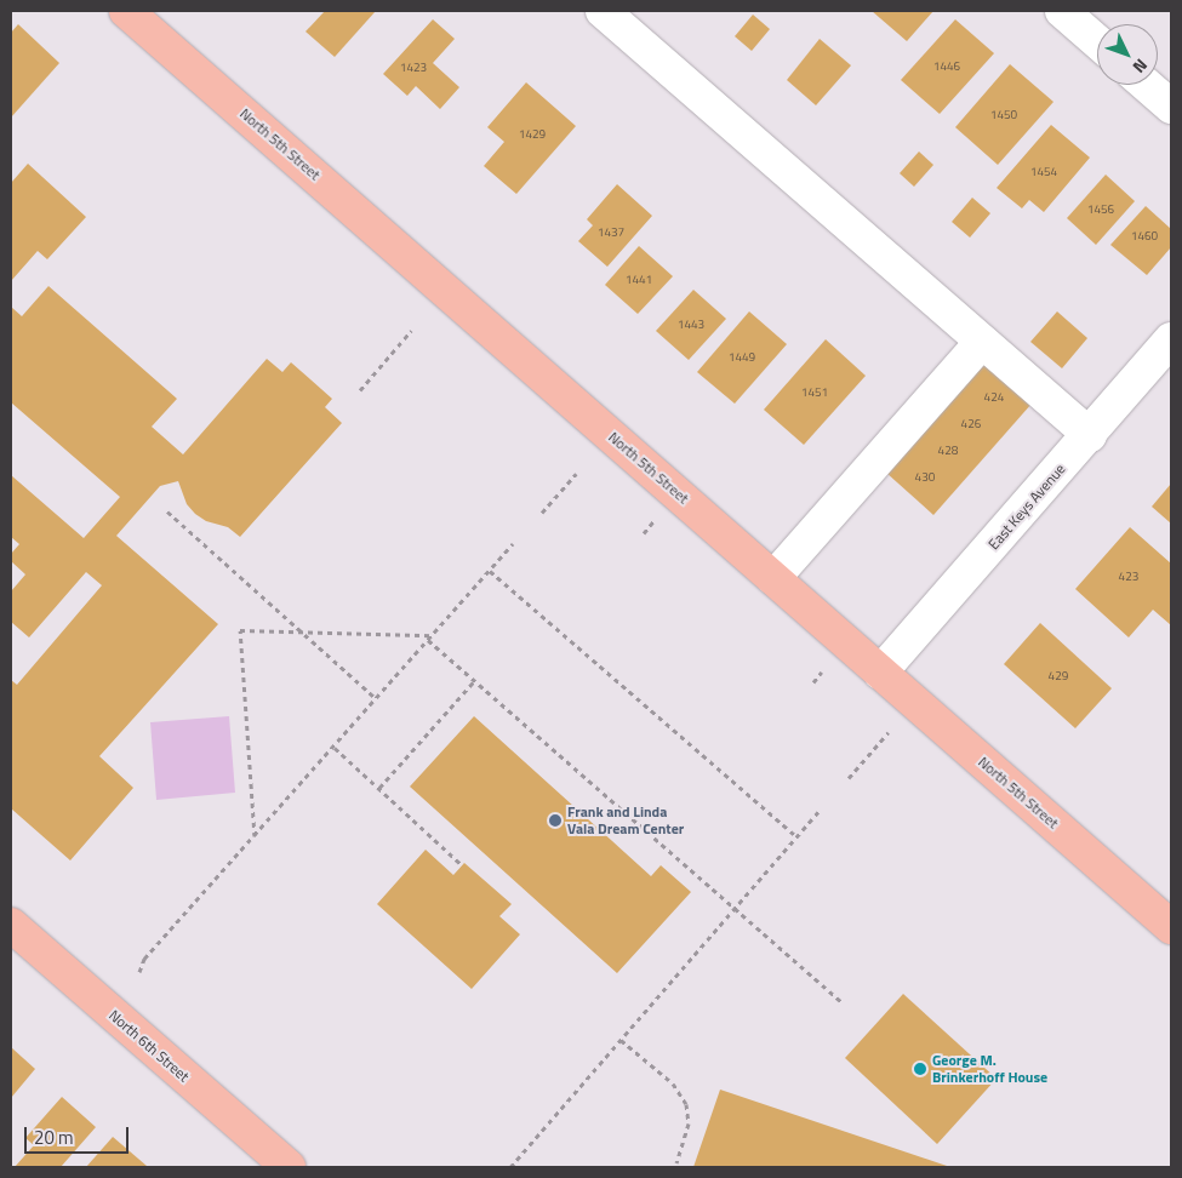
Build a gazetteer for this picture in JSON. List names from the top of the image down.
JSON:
{
  "streets": {
    "main road": ["North 5th Street", "North 6th Street"],
    "street": ["East Keys Avenue"]
  },
  "crossings": [
    ["North 5th Street", "East Keys Avenue"]
  ],
  "places": ["Frank and Linda Vala Dream Center", "George M. Brinkerhoff House"],
  "house_numbers": [
    "1446",
    "1423",
    "1450",
    "1429",
    "1454",
    "1456",
    "1437",
    "1460",
    "1441",
    "1443",
    "1449",
    "1451",
    "424",
    "426",
    "428",
    "430",
    "423",
    "429"
  ],
  "scale_bar": "20 m",
  "north": "bottom right"
}
